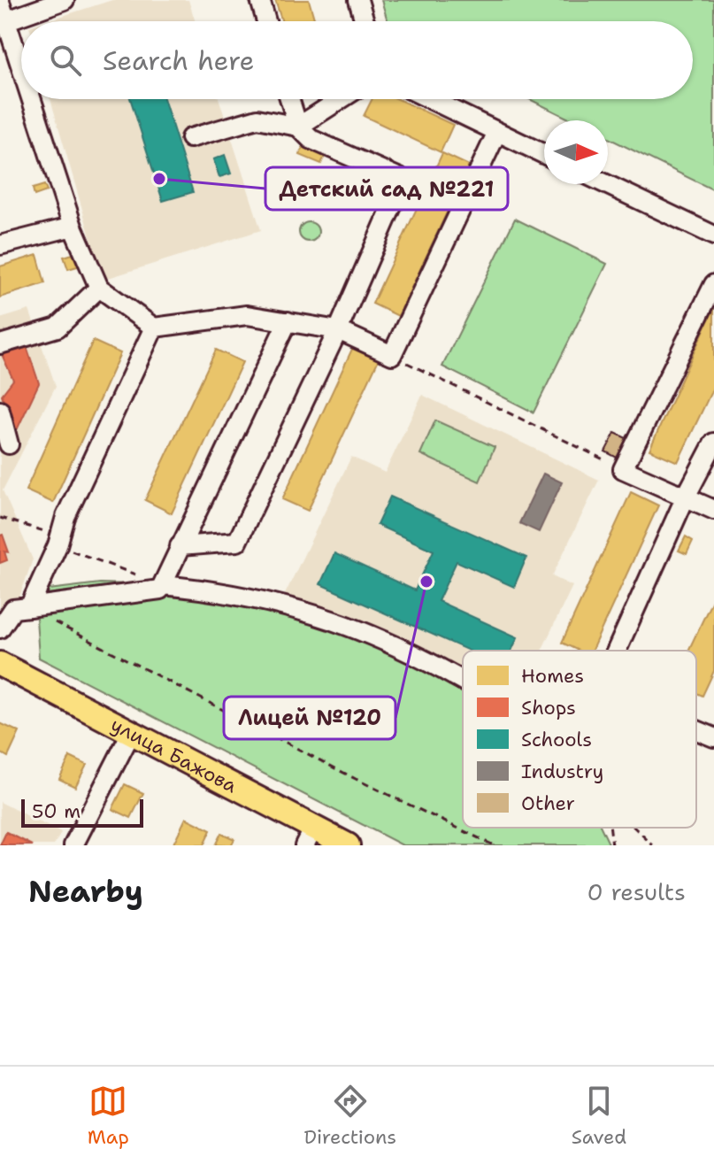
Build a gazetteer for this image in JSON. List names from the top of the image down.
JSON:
{
  "streets": {
    "main road": ["улица Бажова"]
  },
  "places": ["Детский сад №221", "Лицей №120"],
  "legend": [
    "Homes",
    "Shops",
    "Schools",
    "Industry",
    "Other"
  ],
  "scale_bar": "50 m",
  "north": "right",
  "page": {
    "search": "Search here",
    "scale": "50 m",
    "heading": ["Nearby", "0 results"],
    "nav": ["Map", "Directions", "Saved"]
  }
}
